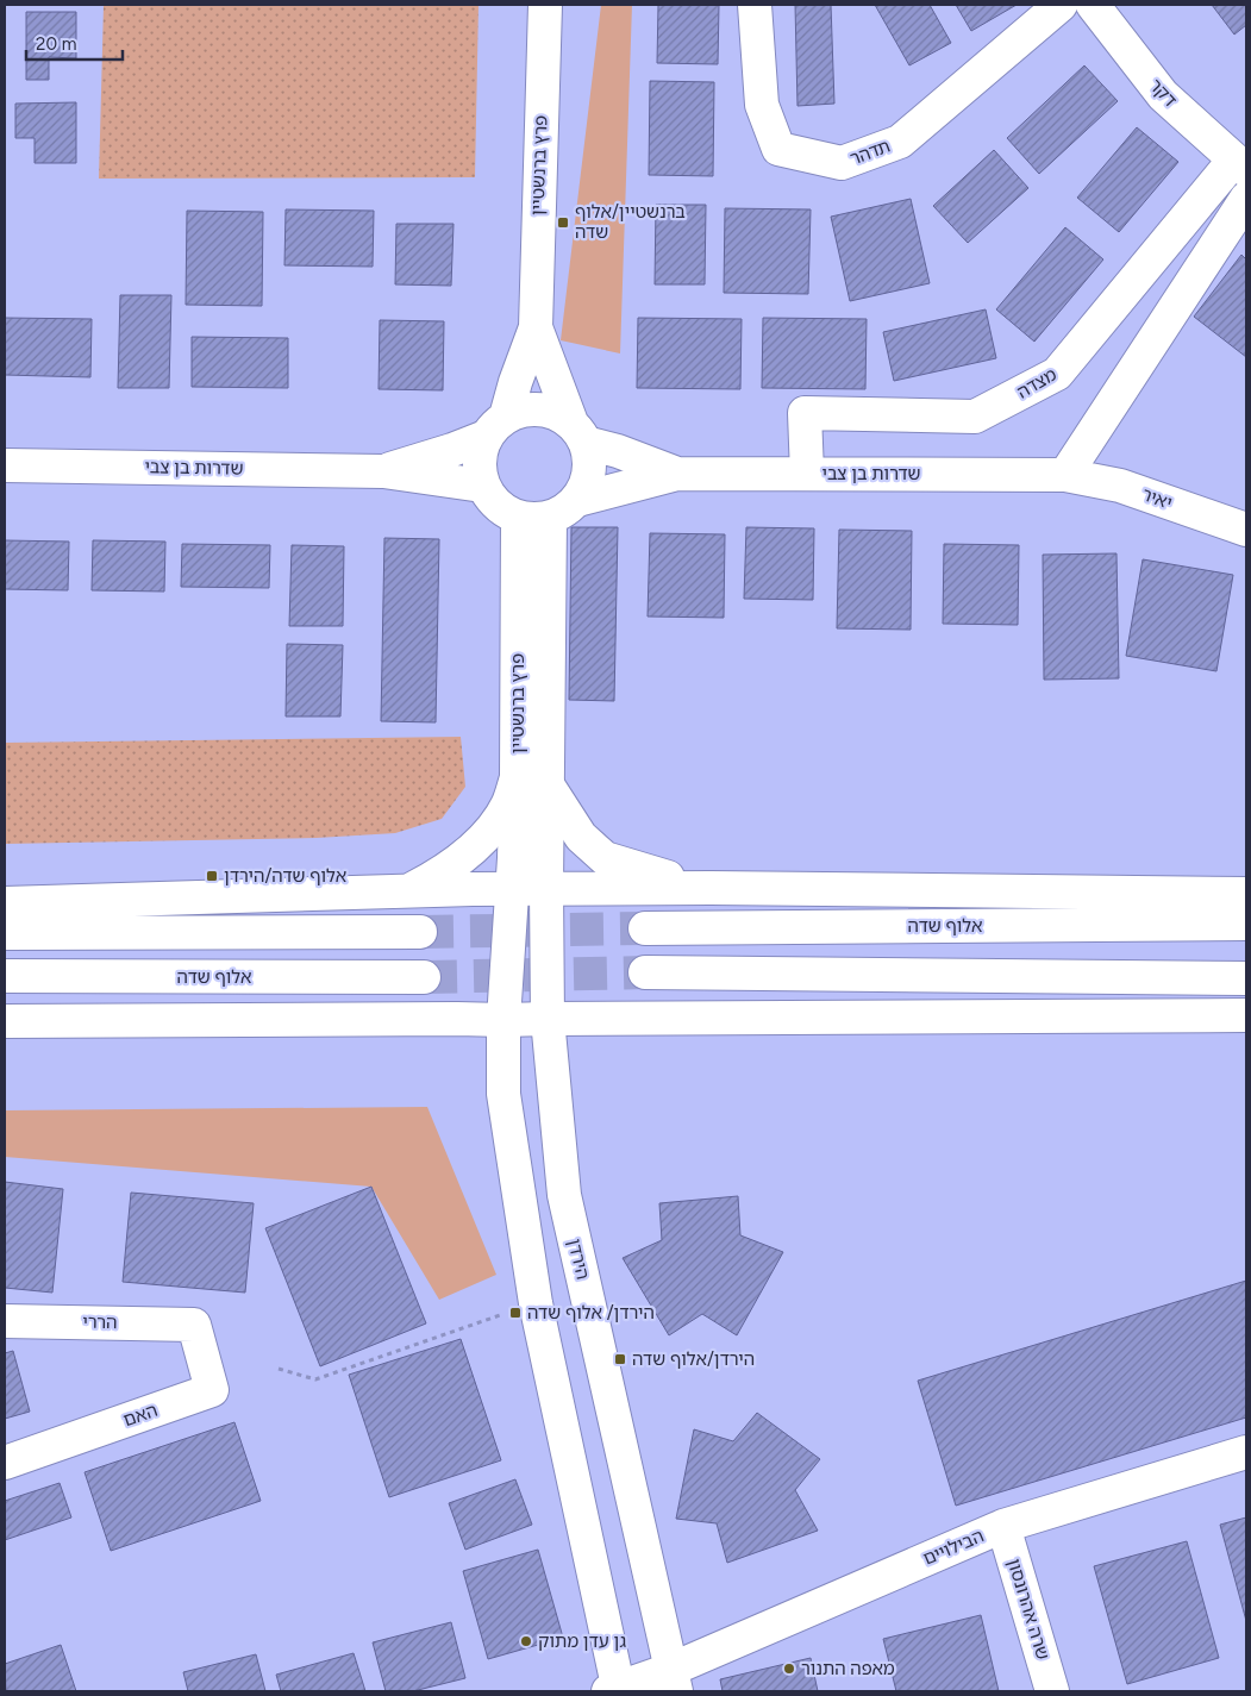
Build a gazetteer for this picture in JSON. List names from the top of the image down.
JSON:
{
  "streets": {
    "street": [
      "דקר",
      "תדהר",
      "פרץ ברנשטיין",
      "מצדה",
      "שדרות בן צבי",
      "יאיר",
      "אלוף שדה",
      "הירדן",
      "הררי",
      "האם",
      "הבילויים",
      "שרה אהרונסון"
    ]
  },
  "crossings": [
    ["דקר", "מצדה"],
    ["פרץ ברנשטיין", "שדרות בן צבי"],
    ["פרץ ברנשטיין", "הירדן"],
    ["מצדה", "שדרות בן צבי"],
    ["שדרות בן צבי", "יאיר"],
    ["הירדן", "הבילויים"],
    ["הררי", "האם"],
    ["הבילויים", "שרה אהרונסון"]
  ],
  "places": {
    "transit": [
      "ברנשטיין/אלוף שדה",
      "אלוף שדה/הירדן",
      "הירדן/ אלוף שדה",
      "הירדן/אלוף שדה"
    ],
    "other": ["גן עדן מתוק", "מאפה התנור"]
  },
  "scale_bar": "20 m"
}
